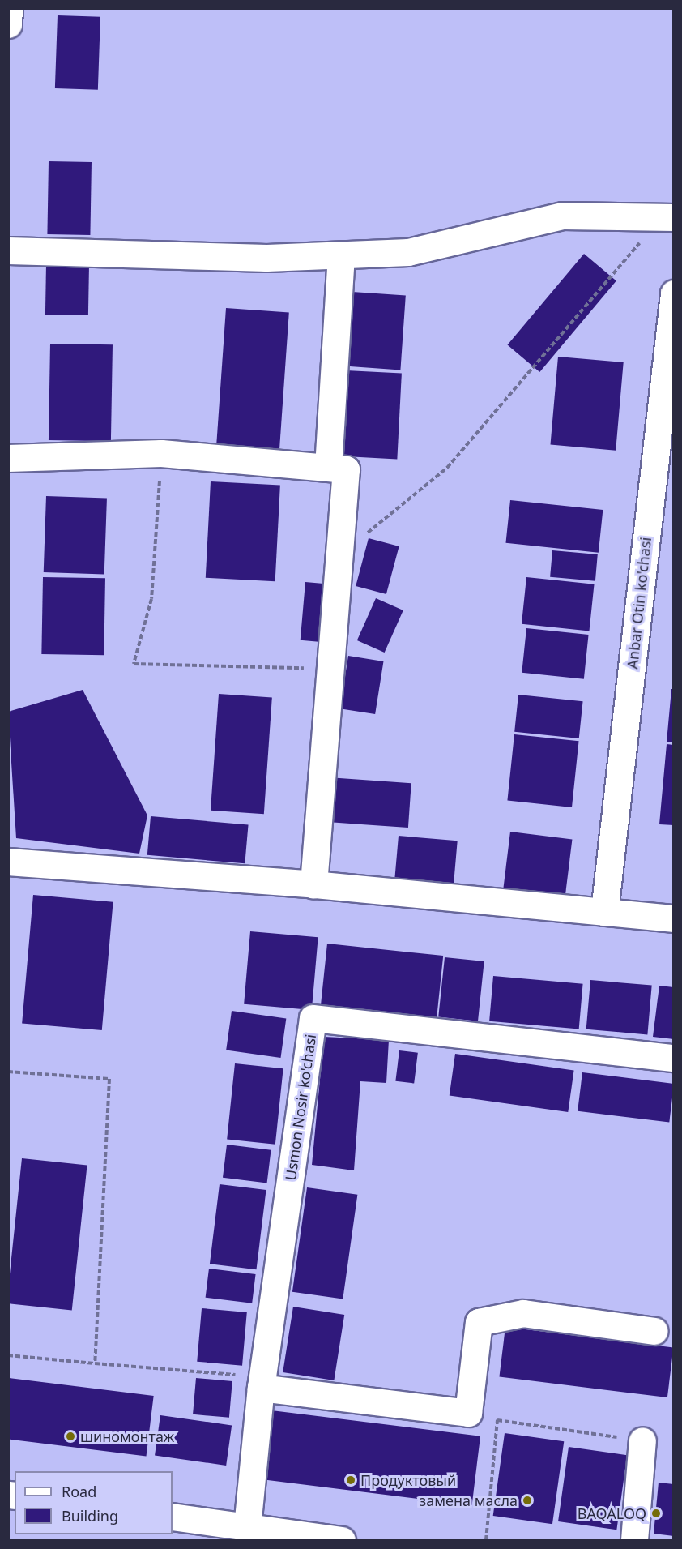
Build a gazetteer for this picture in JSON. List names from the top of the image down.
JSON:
{
  "streets": {
    "street": ["Anbar Otin ko'chasi", "Usmon Nosir ko'chasi"]
  },
  "places": [
    "шиномонтаж",
    "Продуктовый",
    "замена масла",
    "BAQALOQ"
  ],
  "legend": ["Road", "Building"]
}
